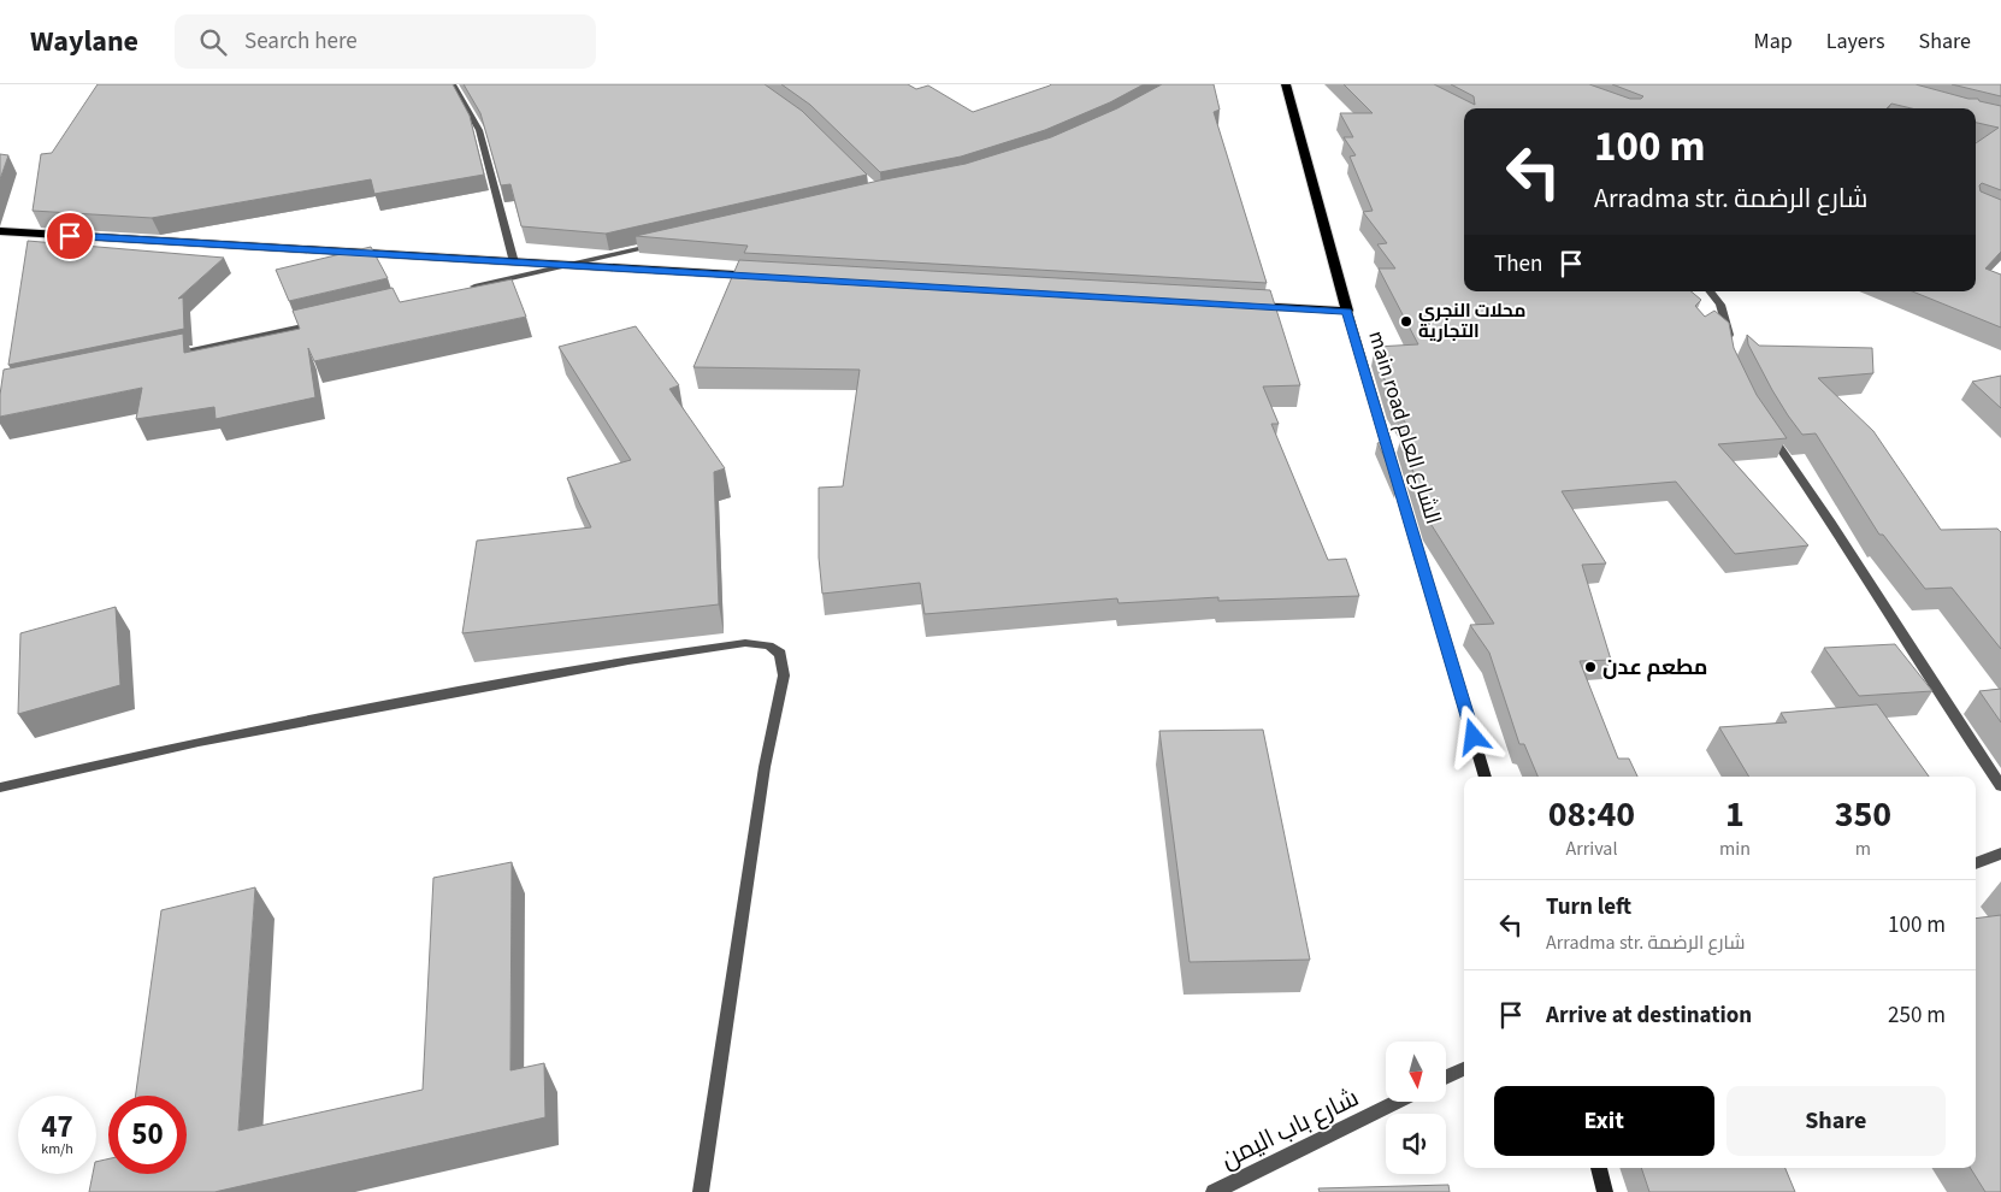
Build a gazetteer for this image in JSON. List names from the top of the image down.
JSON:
{
  "streets": {
    "main road": ["main road الشارع العام"],
    "street": ["شارع باب اليمن"]
  },
  "places": ["محلات النجري التجارية", "مطعم عدن"],
  "north": "bottom",
  "page": {
    "header": "Waylane",
    "search": "Search here",
    "nav": ["Map", "Layers", "Share"],
    "turn": ["100 m", "Arradma str. شارع الرضمة"],
    "then": "Then",
    "eta": [
      "08:40",
      "Arrival",
      "1",
      "min",
      "350",
      "m"
    ],
    "list": [
      {
        "name": "Turn left",
        "note": "Arradma str. شارع الرضمة",
        "value": "100 m"
      },
      {
        "name": "Arrive at destination",
        "value": "250 m"
      }
    ],
    "buttons": ["Exit", "Share"],
    "speed": "47 km/h",
    "limit": "50"
  }
}
